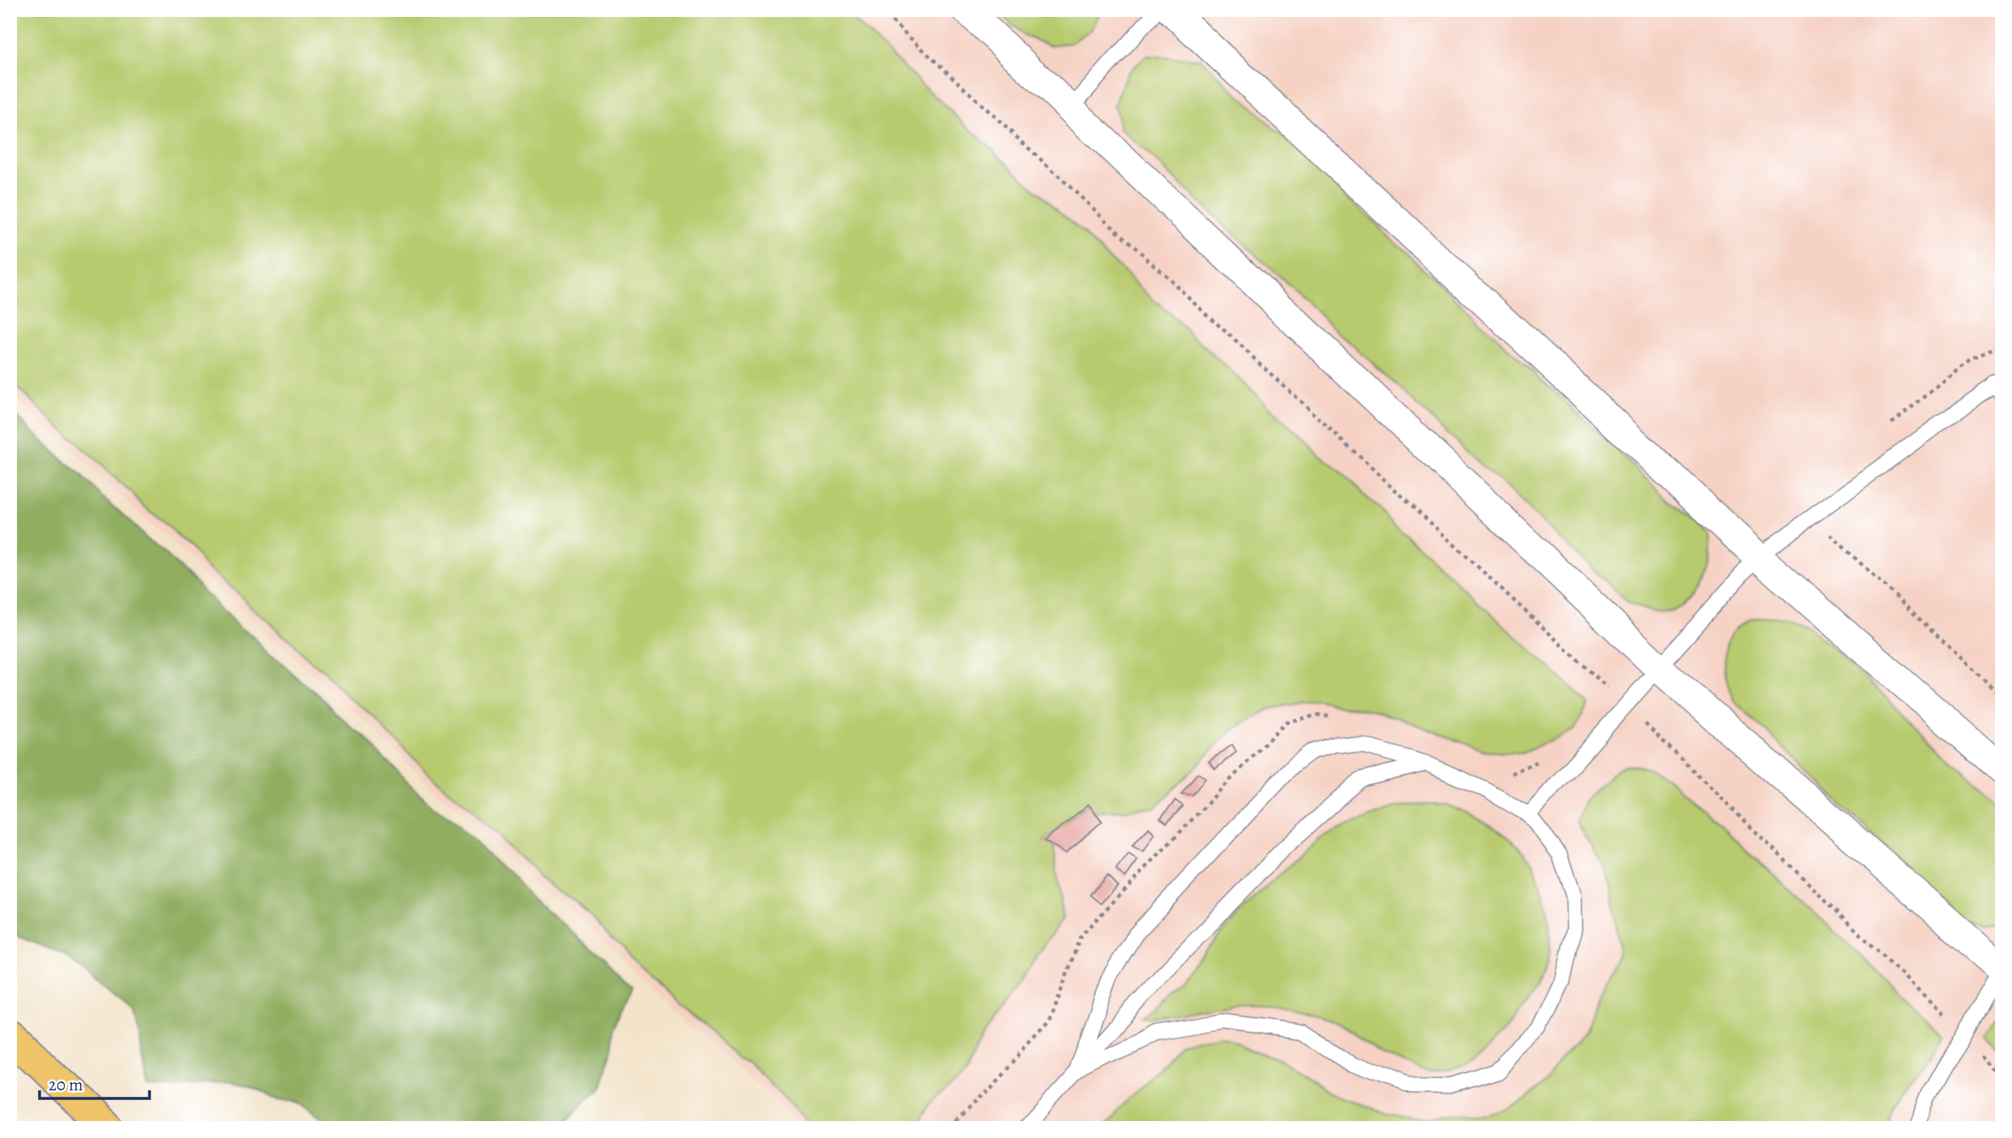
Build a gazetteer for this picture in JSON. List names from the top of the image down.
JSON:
{
  "scale_bar": "20 m"
}
